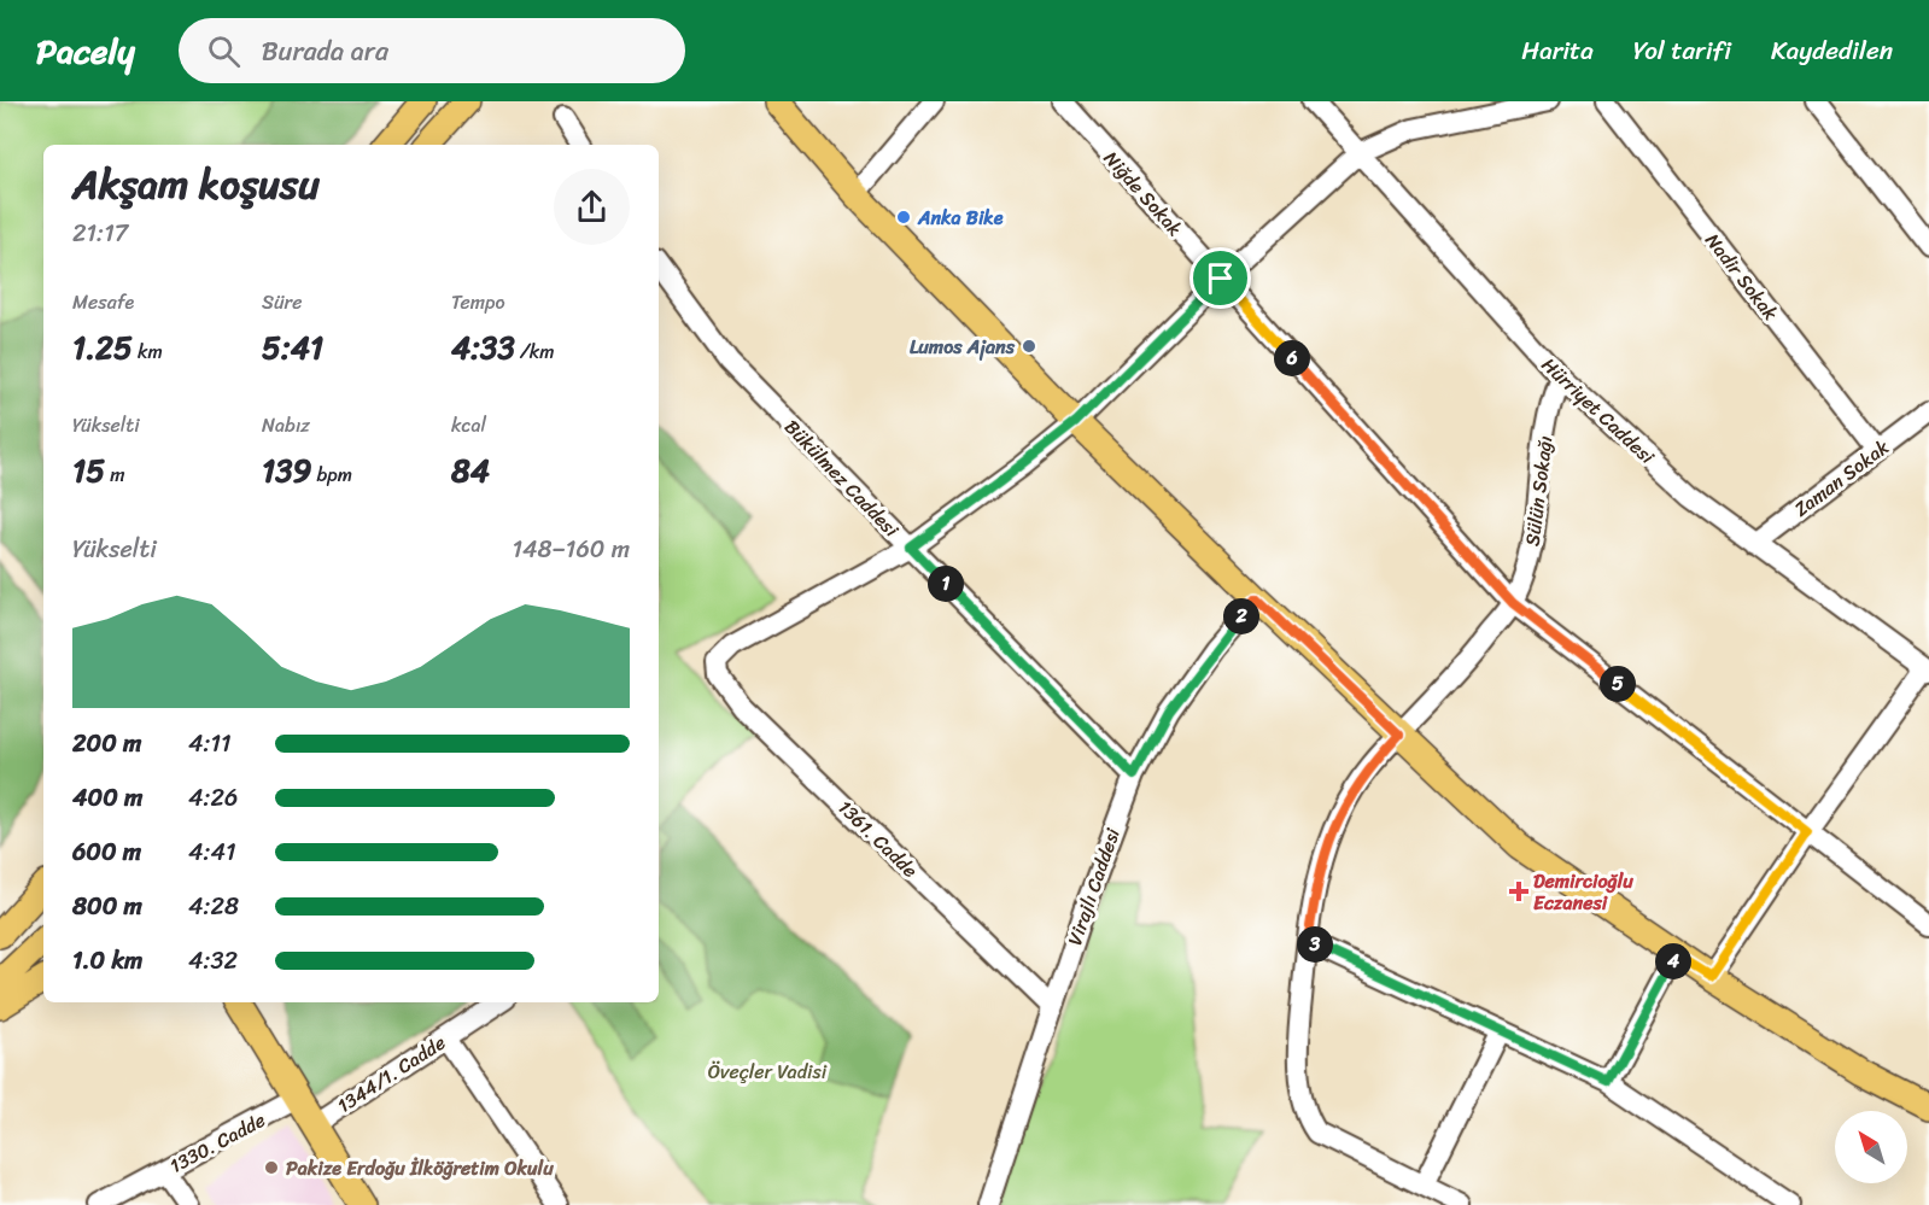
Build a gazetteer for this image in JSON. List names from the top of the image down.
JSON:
{
  "streets": {
    "street": [
      "Niğde Sokak",
      "Nadir Sokak",
      "Hürriyet Caddesi",
      "Bükülmez Caddesi",
      "Zaman Sokak",
      "Sülün Sokağı",
      "1361. Cadde",
      "Virajlı Caddesi",
      "1344/1. Cadde",
      "1330. Cadde"
    ]
  },
  "crossings": [
    ["Niğde Sokak", "Sülün Sokağı"],
    ["Nadir Sokak", "Zaman Sokak"],
    ["Hürriyet Caddesi", "Zaman Sokak"],
    ["Hürriyet Caddesi", "Sülün Sokağı"],
    ["Bükülmez Caddesi", "1361. Cadde"],
    ["Bükülmez Caddesi", "Virajlı Caddesi"],
    ["1361. Cadde", "Virajlı Caddesi"]
  ],
  "parks": ["Öveçler Vadisi"],
  "places": {
    "other": ["Anka Bike", "Lumos Ajans", "Pakize Erdoğu İlköğretim Okulu"],
    "health": ["Demircioğlu Eczanesi"]
  },
  "north": "top left",
  "page": {
    "header": "Pacely",
    "search": "Burada ara",
    "nav": ["Harita", "Yol tarifi", "Kaydedilen"],
    "heading": ["Akşam koşusu", "21:17"],
    "stats": [
      ["Mesafe", "1.25 km"],
      ["Süre", "5:41"],
      ["Tempo", "4:33 /km"],
      ["Yükselti", "15 m"],
      ["Nabız", "139 bpm"],
      ["kcal", "84"]
    ],
    "pins": [
      "6",
      "1",
      "2",
      "5",
      "3",
      "4"
    ],
    "chart": ["Yükselti", "148–160 m"],
    "list": [
      {
        "name": "200 m",
        "note": "4:11"
      },
      {
        "name": "400 m",
        "note": "4:26"
      },
      {
        "name": "600 m",
        "note": "4:41"
      },
      {
        "name": "800 m",
        "note": "4:28"
      },
      {
        "name": "1.0 km",
        "note": "4:32"
      }
    ]
  }
}
